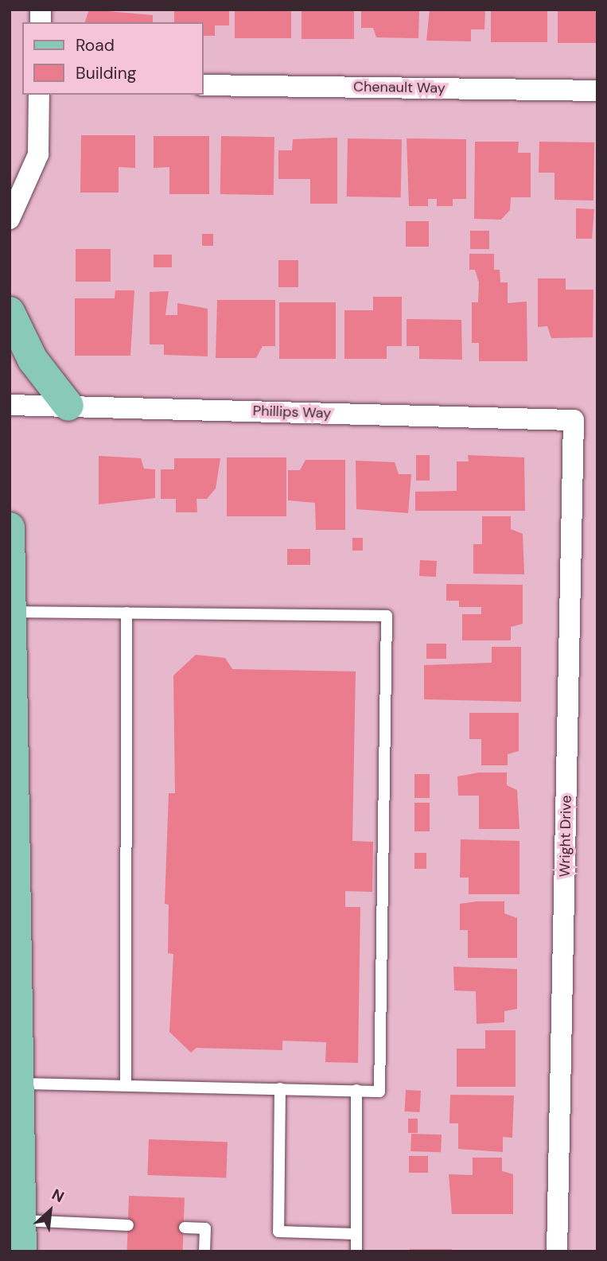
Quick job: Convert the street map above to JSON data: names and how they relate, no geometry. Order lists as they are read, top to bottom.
{
  "streets": {
    "street": ["Chenault Way", "Phillips Way", "Wright Drive"]
  },
  "crossings": [
    ["Phillips Way", "Wright Drive"]
  ],
  "legend": ["Road", "Building"],
  "north": "top right"
}
